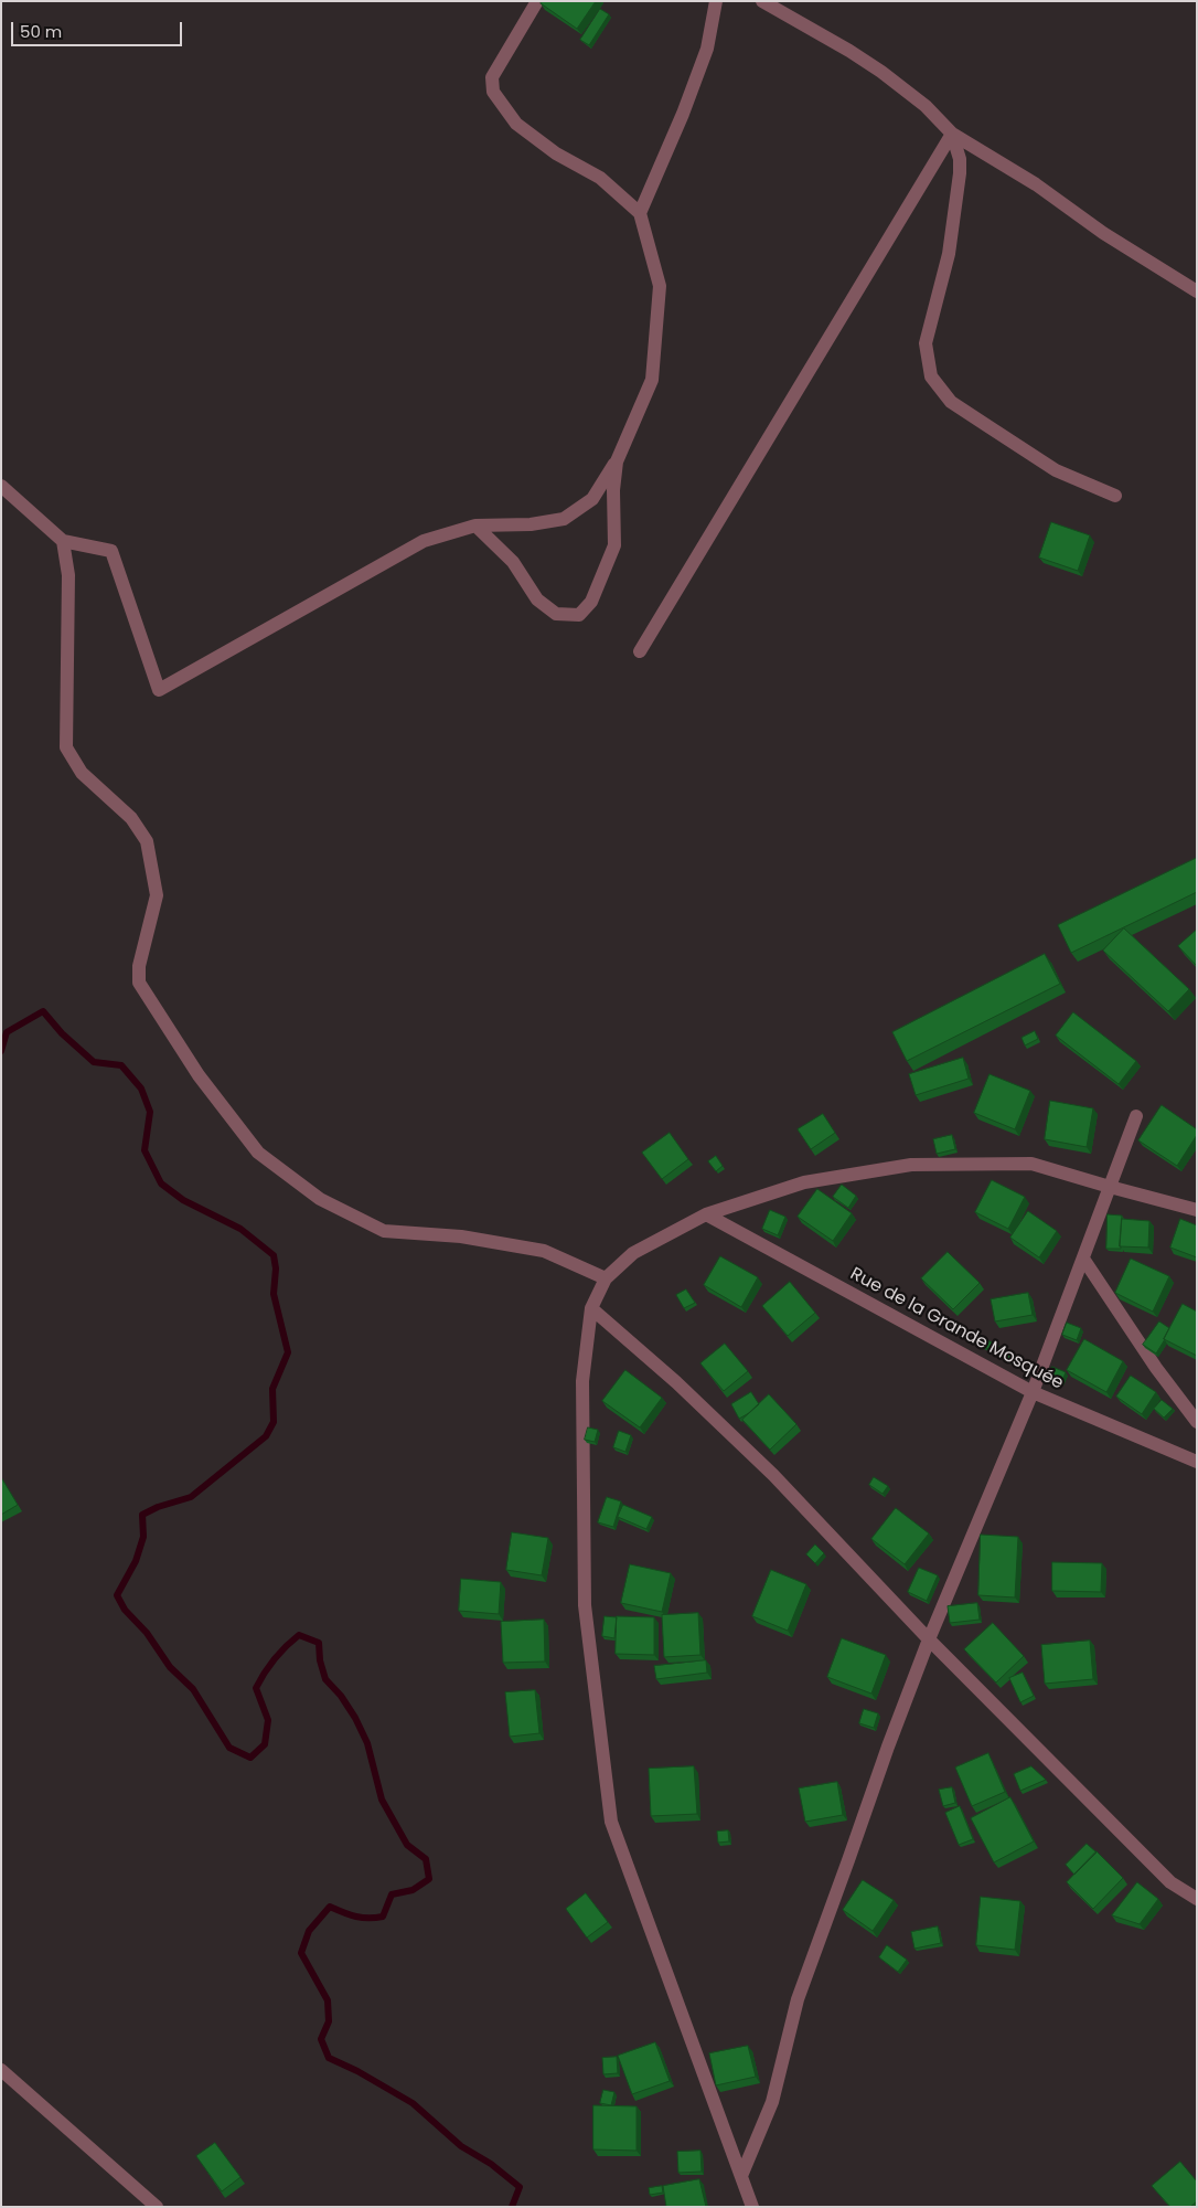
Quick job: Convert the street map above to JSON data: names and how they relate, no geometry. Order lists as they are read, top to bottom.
{
  "streets": {
    "street": ["Rue de la Grande Mosquée"]
  },
  "scale_bar": "50 m"
}
